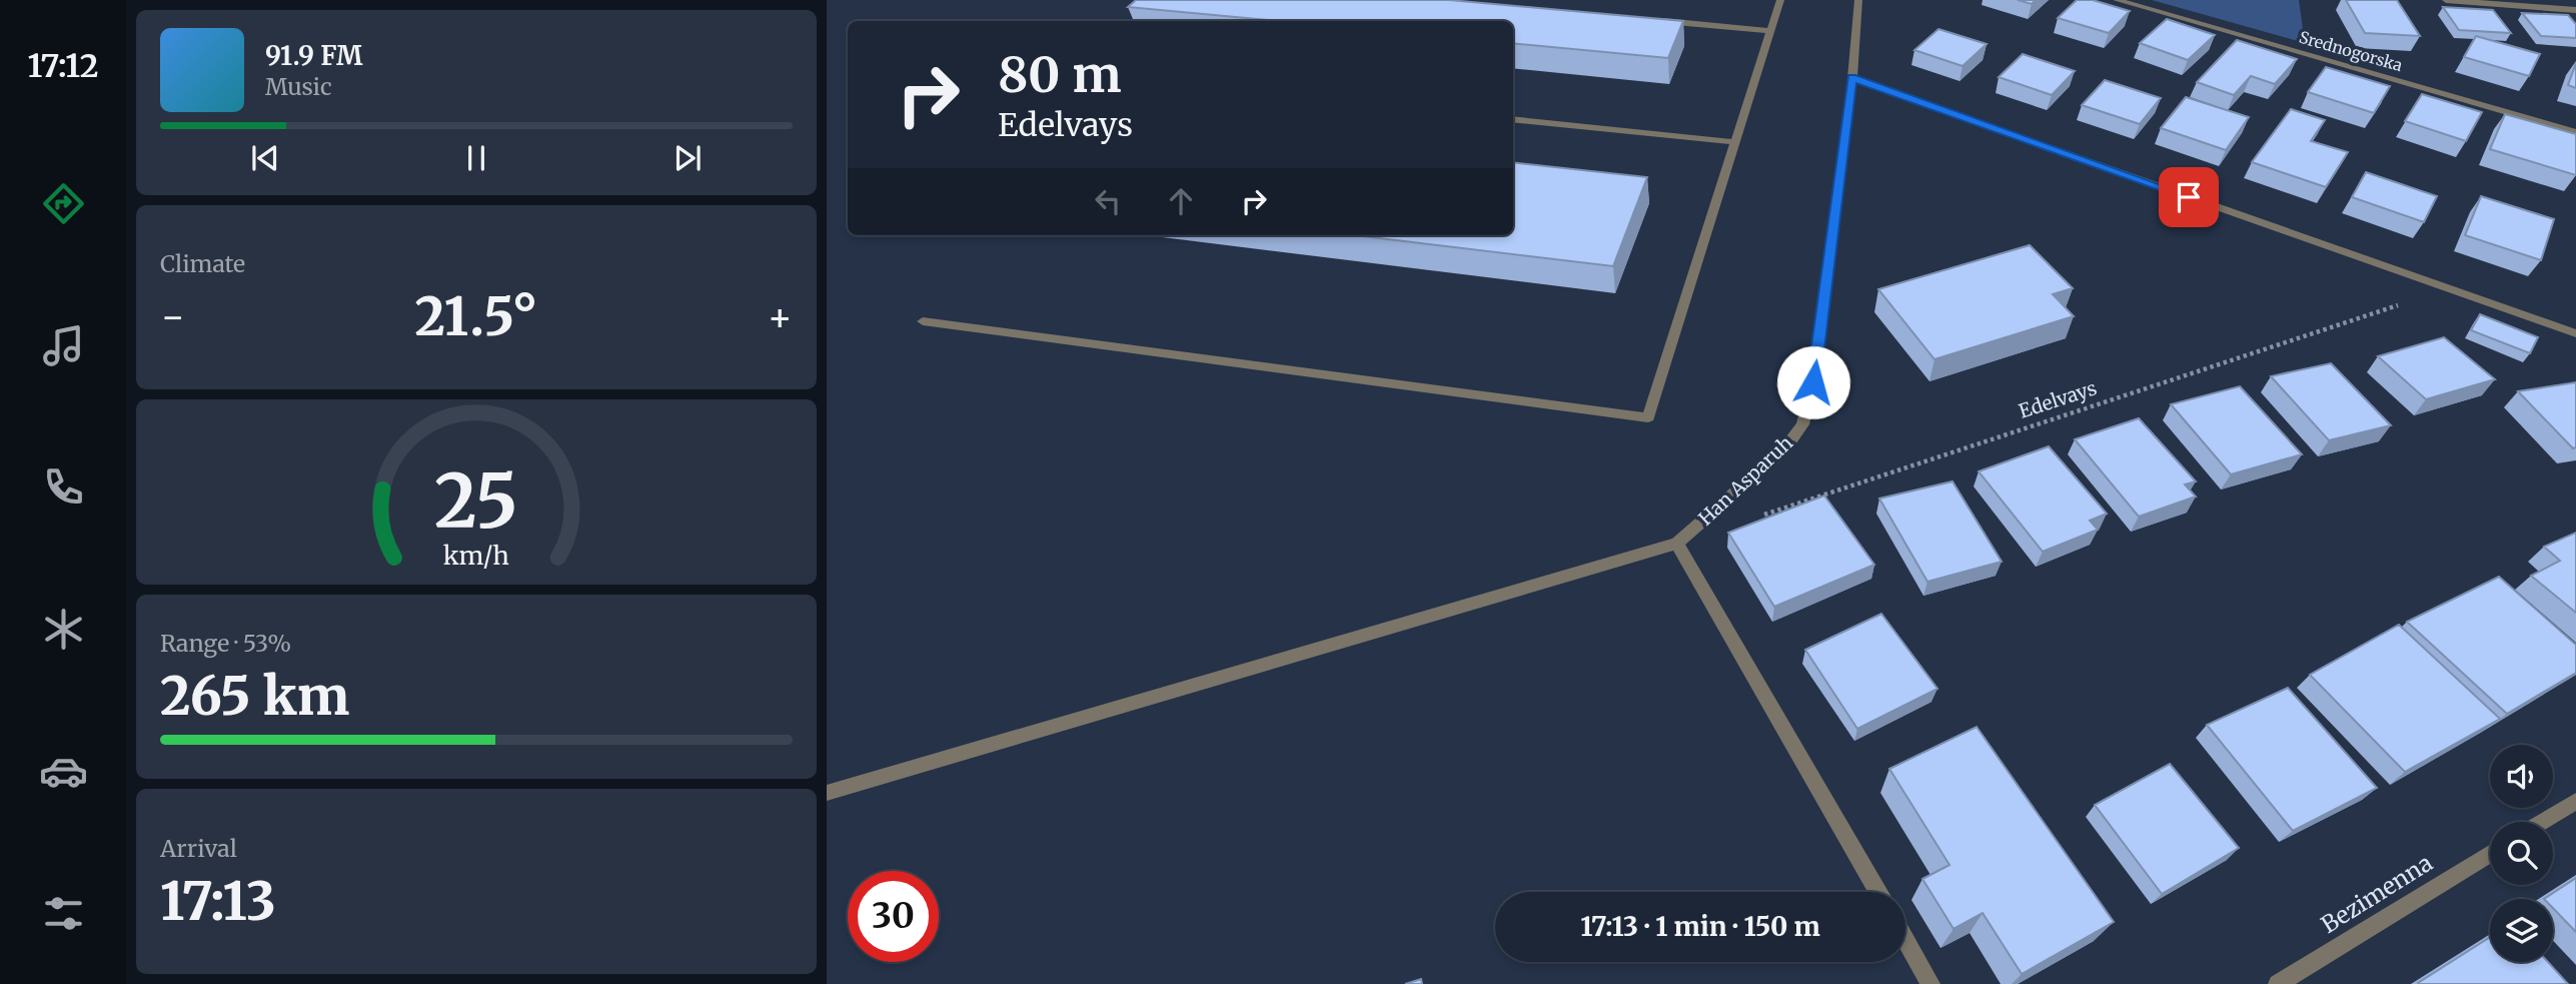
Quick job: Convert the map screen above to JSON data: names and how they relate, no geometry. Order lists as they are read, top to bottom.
{
  "streets": {
    "street": ["Srednogorska", "Han Asparuh", "Bezimenna"],
    "path": ["Edelvays"]
  },
  "page": {
    "tabs": "17:12",
    "turn": ["80 m", "Edelvays"],
    "song": ["91.9 FM", "Music"],
    "tile": [
      "Climate",
      ["Range · 53%", "265 km"],
      ["Arrival", "17:13"]
    ],
    "heat": ["−", "21.5°", "+"],
    "limit": "30",
    "trip": "17:13 · 1 min · 150 m",
    "gauge": ["25", "km/h"]
  }
}
